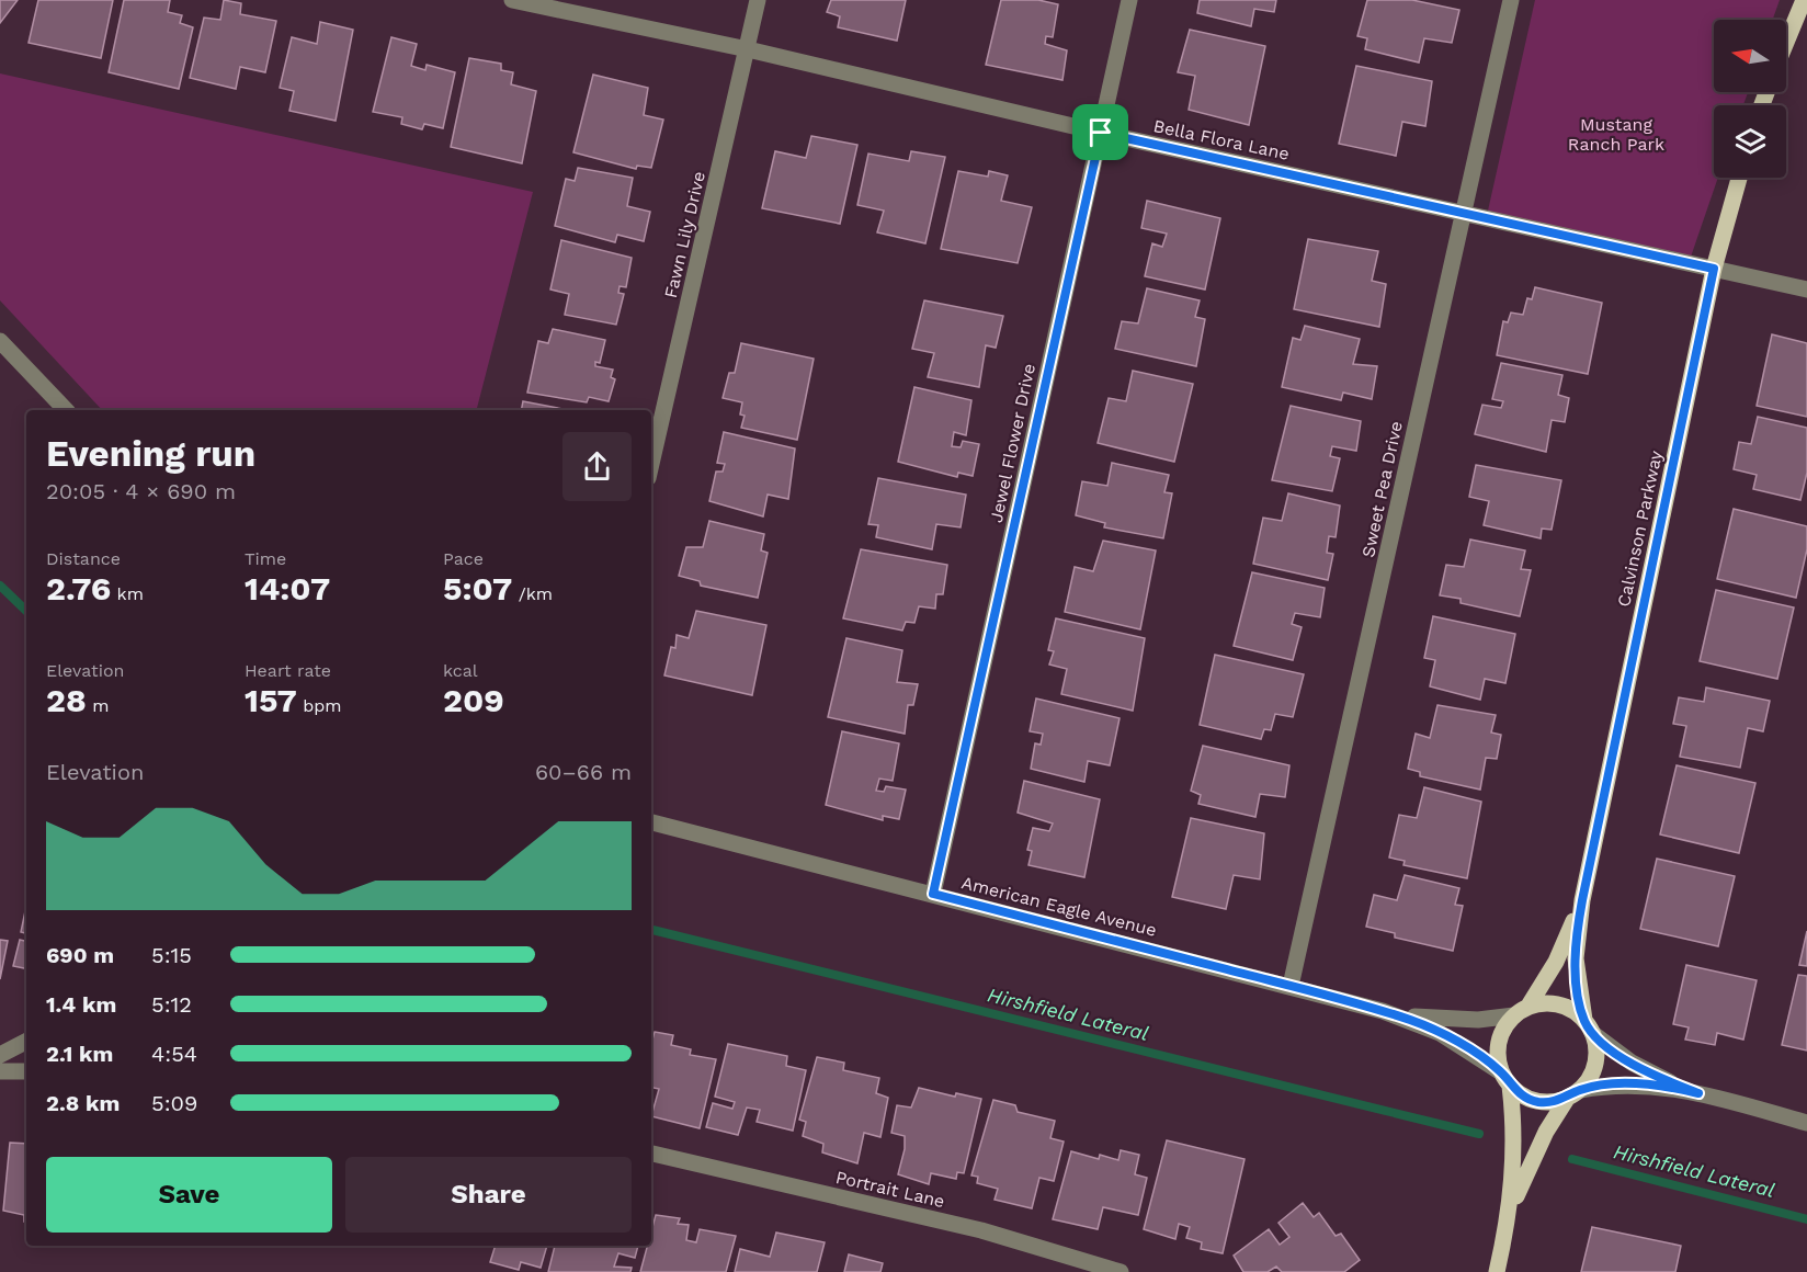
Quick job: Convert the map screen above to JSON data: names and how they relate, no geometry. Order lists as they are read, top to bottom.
{
  "streets": {
    "main road": ["Calvinson Parkway"],
    "street": [
      "Bella Flora Lane",
      "Fawn Lily Drive",
      "Jewel Flower Drive",
      "Sweet Pea Drive",
      "American Eagle Avenue",
      "Portrait Lane"
    ]
  },
  "crossings": [
    ["Bella Flora Lane", "Fawn Lily Drive"],
    ["Bella Flora Lane", "Jewel Flower Drive"],
    ["Bella Flora Lane", "Sweet Pea Drive"],
    ["Bella Flora Lane", "Calvinson Parkway"],
    ["Jewel Flower Drive", "American Eagle Avenue"],
    ["Sweet Pea Drive", "American Eagle Avenue"],
    ["Calvinson Parkway", "American Eagle Avenue"]
  ],
  "water": ["Hirshfield Lateral"],
  "parks": ["Mustang Ranch Park"],
  "north": "left",
  "page": {
    "heading": ["Evening run", "20:05 · 4 × 690 m"],
    "stats": [
      ["Distance", "2.76 km"],
      ["Time", "14:07"],
      ["Pace", "5:07 /km"],
      ["Elevation", "28 m"],
      ["Heart rate", "157 bpm"],
      ["kcal", "209"]
    ],
    "chart": ["Elevation", "60–66 m"],
    "list": [
      {
        "name": "690 m",
        "note": "5:15"
      },
      {
        "name": "1.4 km",
        "note": "5:12"
      },
      {
        "name": "2.1 km",
        "note": "4:54"
      },
      {
        "name": "2.8 km",
        "note": "5:09"
      }
    ],
    "buttons": ["Save", "Share"]
  }
}
